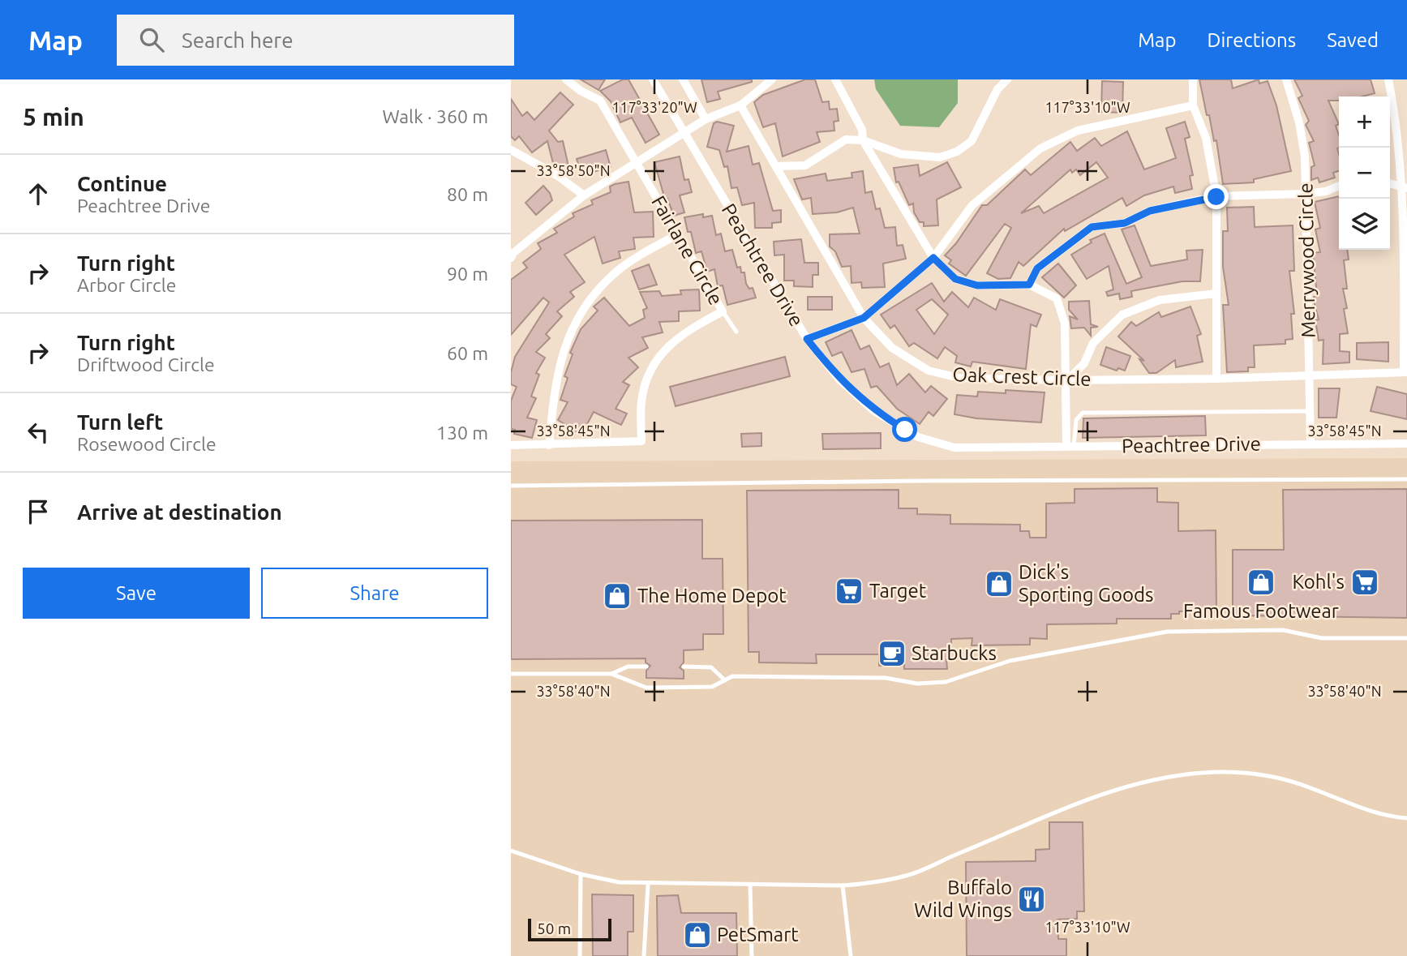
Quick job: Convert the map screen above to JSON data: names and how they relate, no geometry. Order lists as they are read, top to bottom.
{
  "streets": {
    "street": [
      "Fairlane Circle",
      "Merrywood Circle",
      "Peachtree Drive",
      "Oak Crest Circle"
    ]
  },
  "crossings": [
    ["Merrywood Circle", "Peachtree Drive"],
    ["Merrywood Circle", "Oak Crest Circle"]
  ],
  "places": {
    "shop": [
      "Famous Footwear",
      "Dick's Sporting Goods",
      "The Home Depot",
      "PetSmart"
    ],
    "supermarket": ["Kohl's", "Target"],
    "cafe": ["Starbucks"],
    "restaurant": ["Buffalo Wild Wings"]
  },
  "scale_bar": "50 m",
  "page": {
    "header": "Map",
    "search": "Search here",
    "nav": ["Map", "Directions", "Saved"],
    "heading": ["5 min", "Walk · 360 m"],
    "map_buttons": ["+", "−"],
    "list": [
      ["Continue", "Peachtree Drive", "80 m"],
      ["Turn right", "Arbor Circle", "90 m"],
      ["Turn right", "Driftwood Circle", "60 m"],
      ["Turn left", "Rosewood Circle", "130 m"],
      "Arrive at destination"
    ],
    "buttons": ["Save", "Share"],
    "scale": "50 m"
  },
  "coordinates": [
    "117°33'20\"W",
    "117°33'10\"W",
    "33°58'50\"N",
    "33°58'45\"N",
    "33°58'40\"N"
  ]
}
